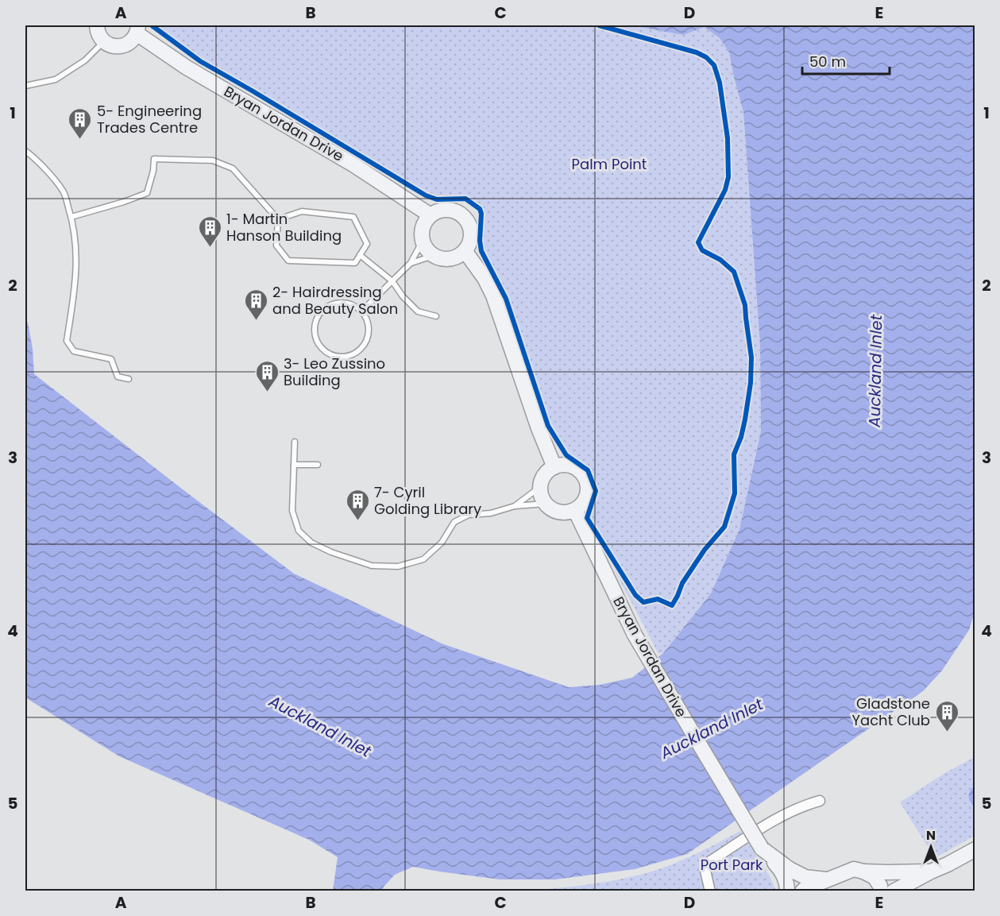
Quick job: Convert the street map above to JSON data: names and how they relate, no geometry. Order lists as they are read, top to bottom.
{
  "streets": {
    "main road": ["Bryan Jordan Drive"]
  },
  "water": ["Auckland Inlet"],
  "parks": ["Palm Point", "Port Park"],
  "places": {
    "building": [
      "5- Engineering Trades Centre",
      "1- Martin Hanson Building",
      "2- Hairdressing and Beauty Salon",
      "3- Leo Zussino Building",
      "7- Cyril Golding Library",
      "Gladstone Yacht Club"
    ]
  },
  "scale_bar": "50 m",
  "north": "top",
  "grid": {
    "columns": [
      "A",
      "B",
      "C",
      "D",
      "E"
    ],
    "rows": [
      "1",
      "2",
      "3",
      "4",
      "5"
    ]
  }
}
